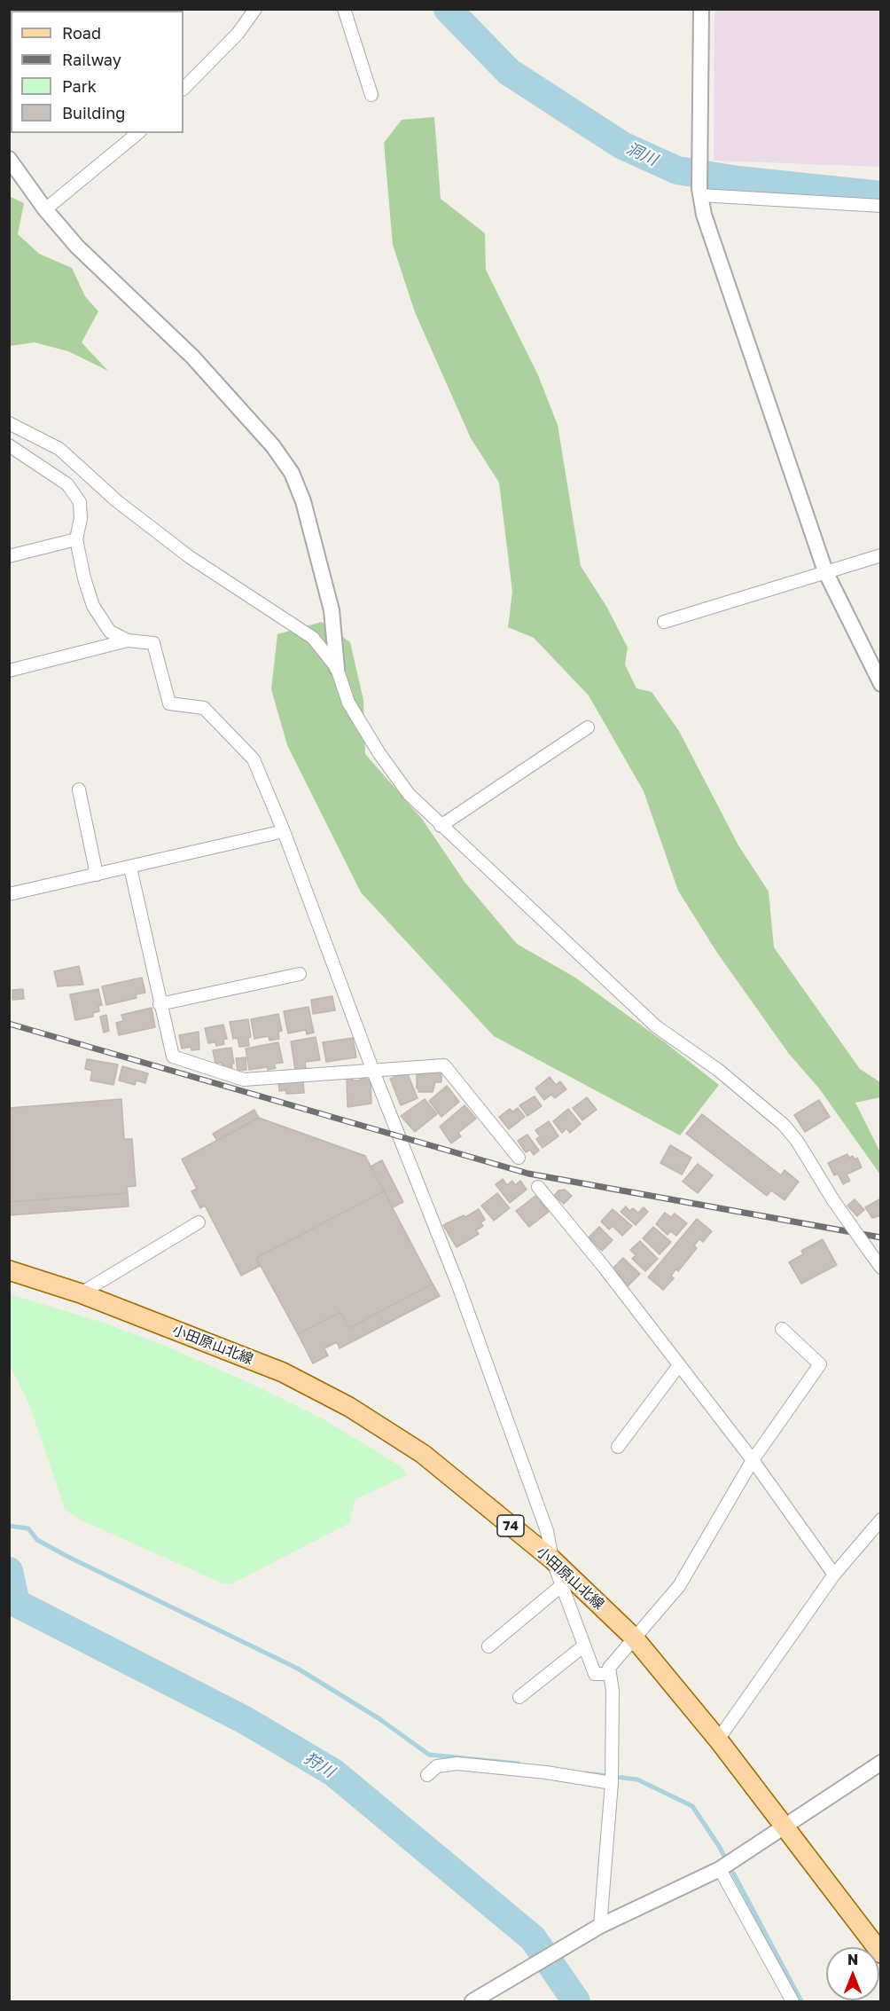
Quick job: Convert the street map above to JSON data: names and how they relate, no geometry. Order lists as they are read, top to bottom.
{
  "streets": {
    "main road": ["小田原山北線", "74"]
  },
  "water": ["洞川", "狩川"],
  "legend": [
    "Road",
    "Railway",
    "Park",
    "Building"
  ],
  "north": "top"
}
